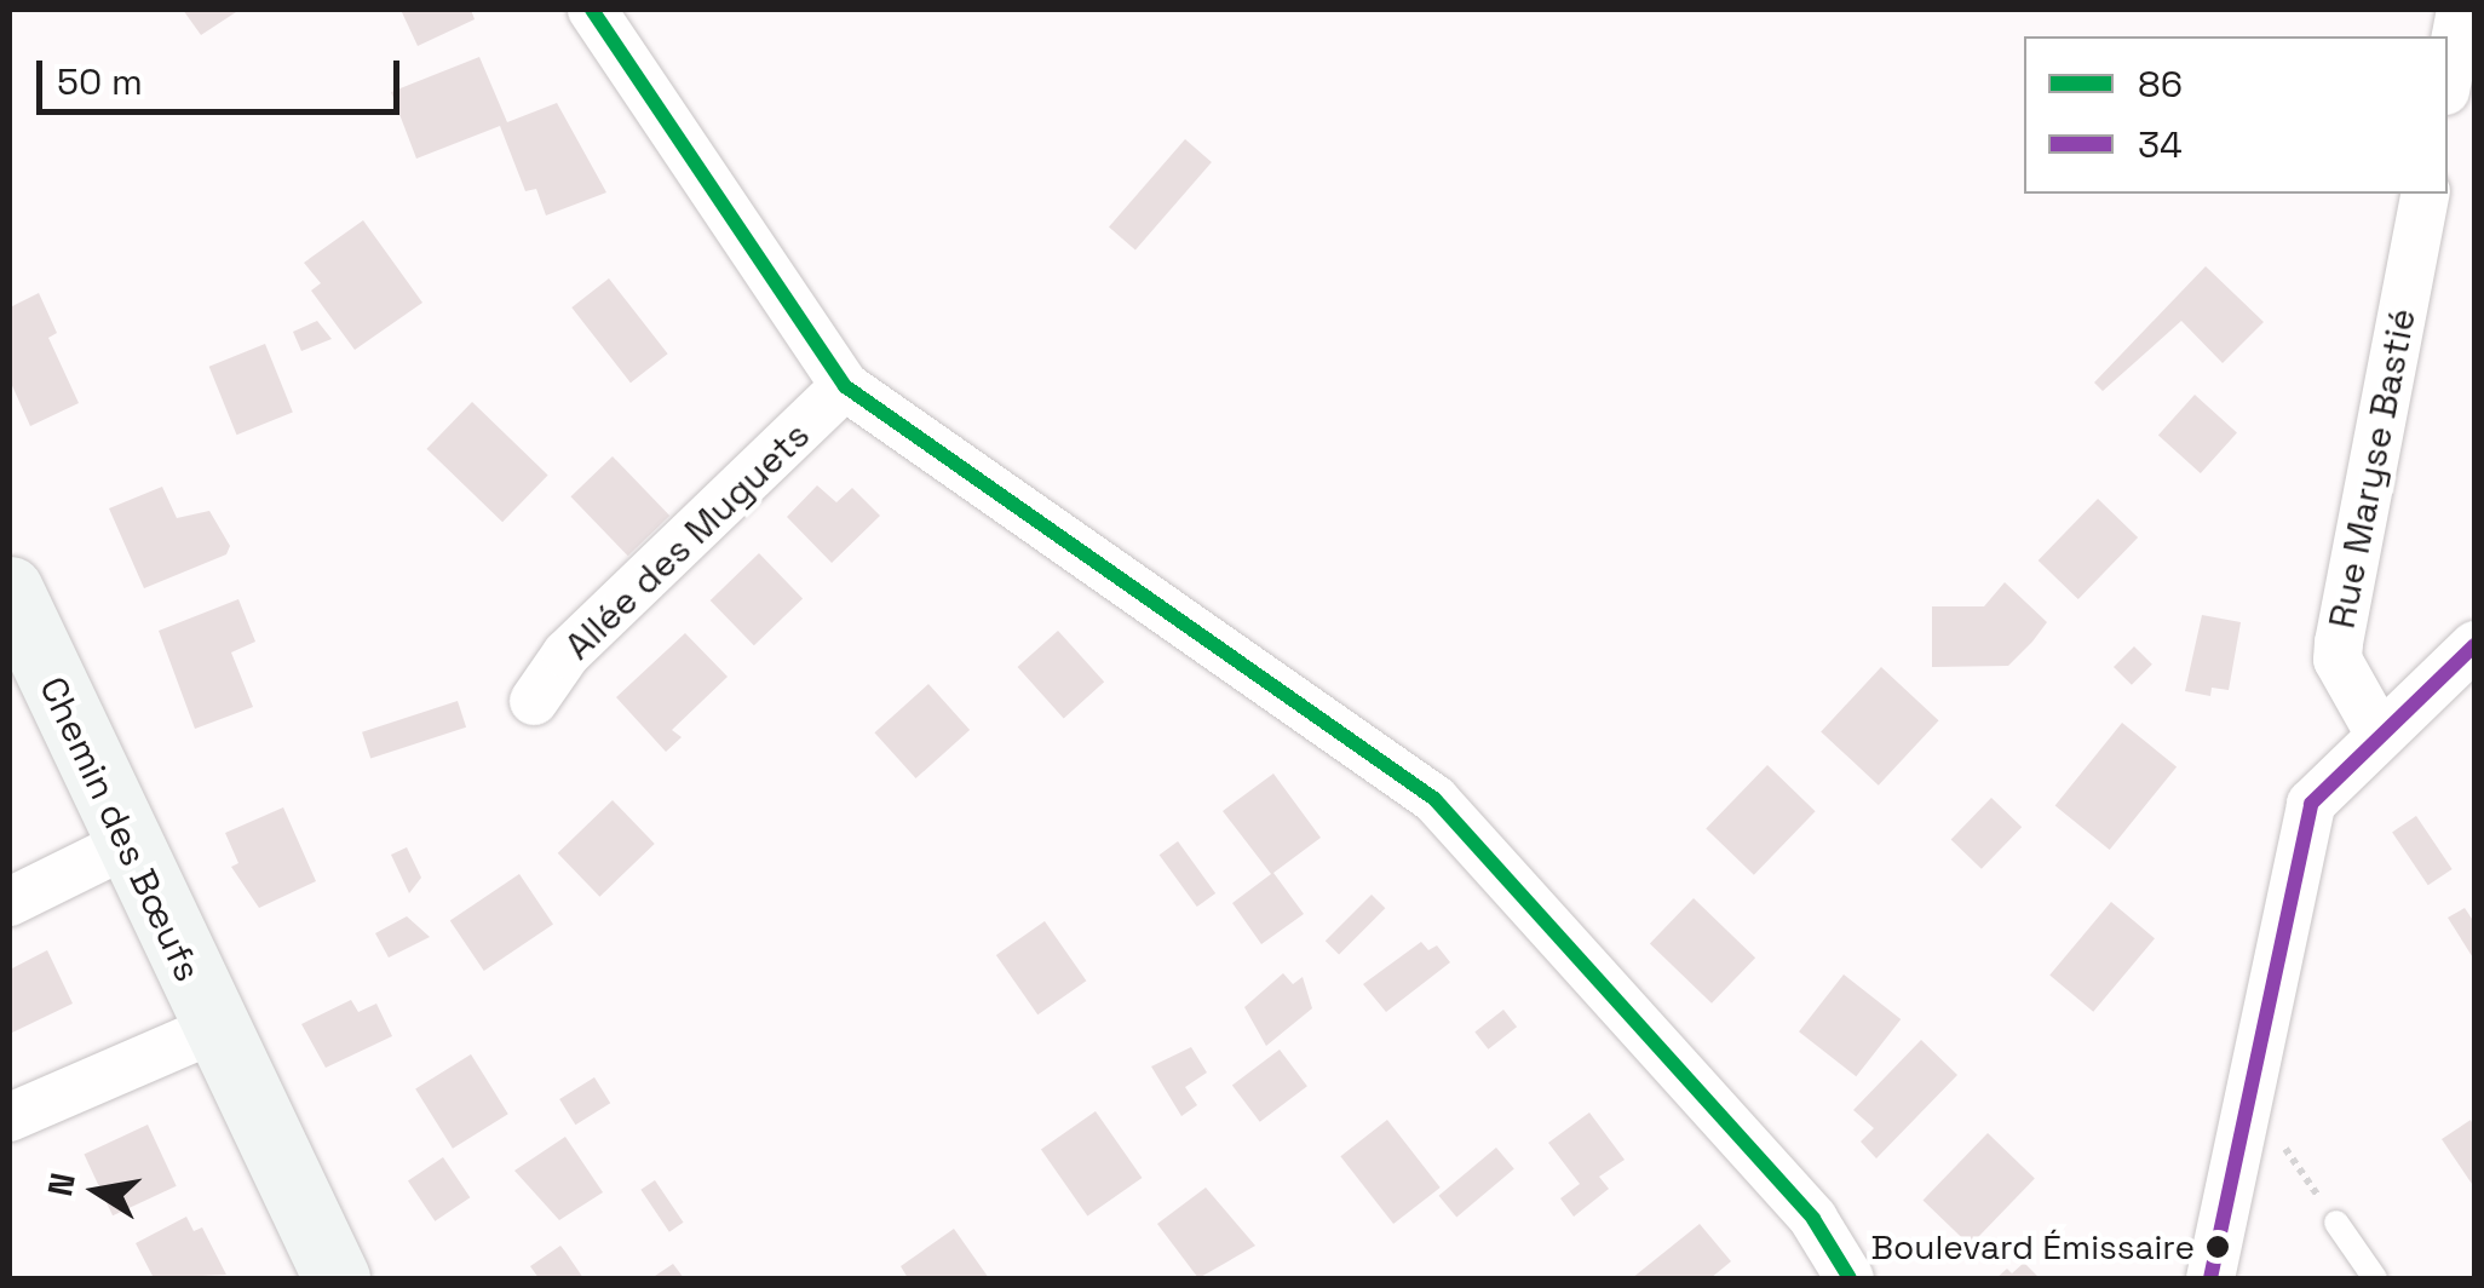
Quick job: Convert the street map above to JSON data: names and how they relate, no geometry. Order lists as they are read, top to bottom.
{
  "streets": {
    "street": ["Rue Maryse Bastié", "Allée des Muguets", "Chemin des Bœufs"]
  },
  "places": ["Boulevard Émissaire"],
  "lines": ["transit line 86", "transit line 34"],
  "legend": ["86", "34"],
  "scale_bar": "50 m",
  "north": "left"
}
